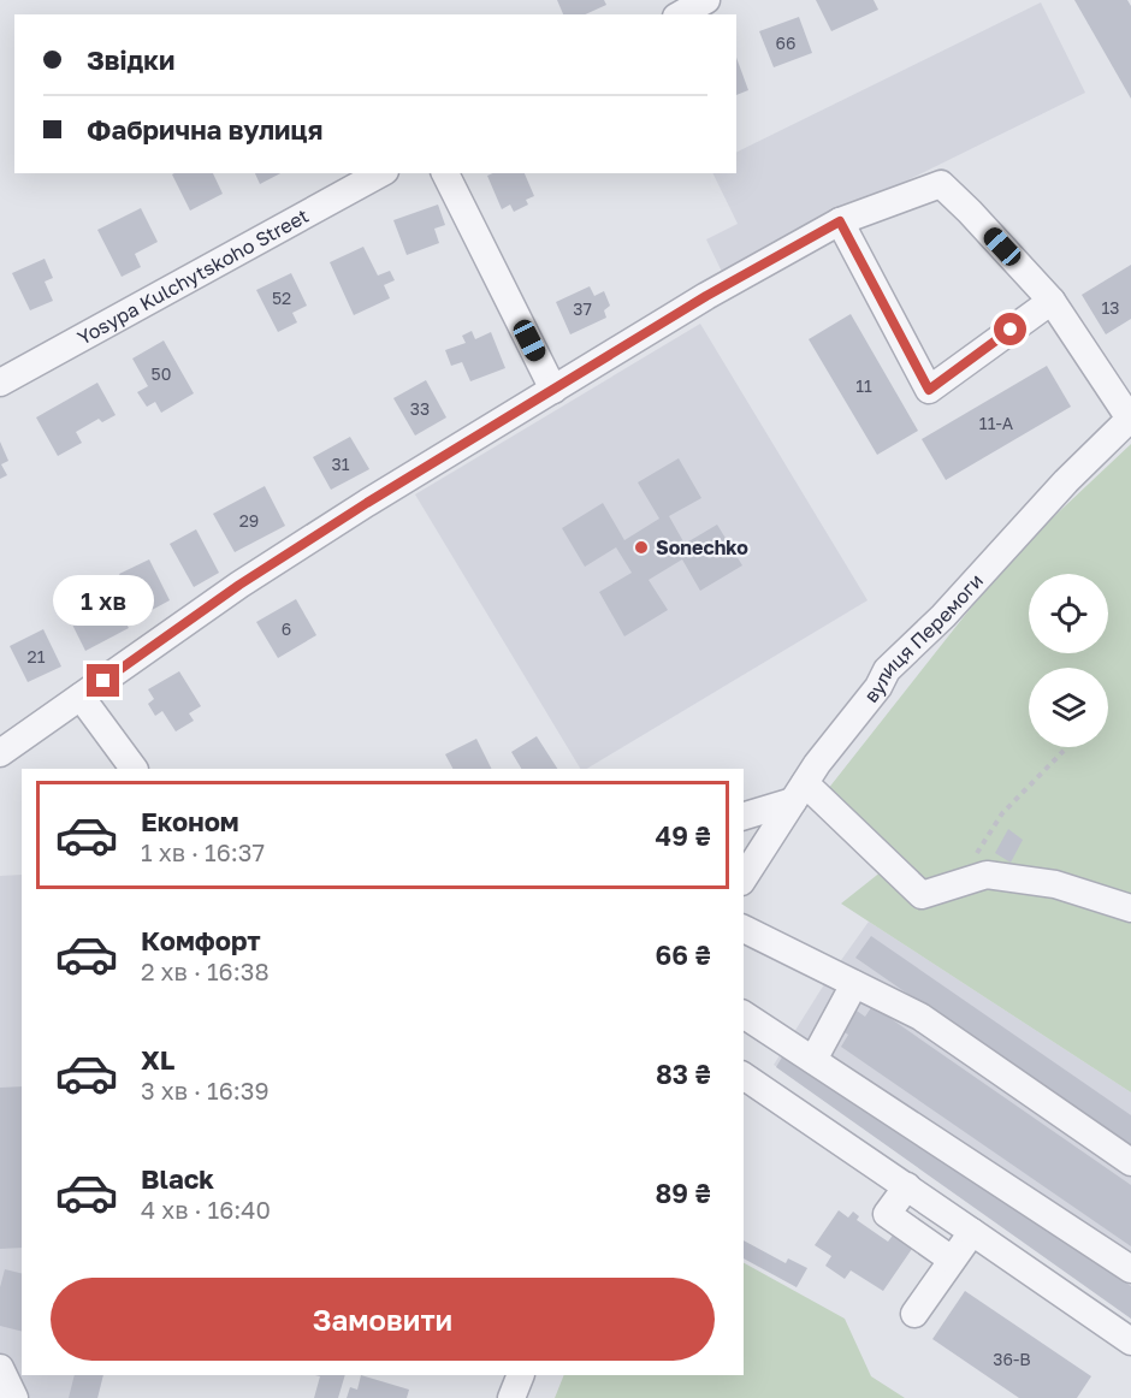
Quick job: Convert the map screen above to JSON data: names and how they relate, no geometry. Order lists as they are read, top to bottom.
{
  "streets": {
    "street": ["Yosypa Kulchytskoho Street", "вулиця Перемоги"]
  },
  "places": ["Sonechko"],
  "house_numbers": [
    "66",
    "52",
    "13",
    "37",
    "50",
    "11",
    "33",
    "11-А",
    "31",
    "29",
    "6",
    "21",
    "36-В"
  ],
  "page": {
    "banner": ["Звідки", "Фабрична вулиця"],
    "bubble": "1 хв",
    "list": [
      {
        "name": "Економ",
        "note": "1 хв · 16:37",
        "value": "49 ₴"
      },
      {
        "name": "Комфорт",
        "note": "2 хв · 16:38",
        "value": "66 ₴"
      },
      {
        "name": "XL",
        "note": "3 хв · 16:39",
        "value": "83 ₴"
      },
      {
        "name": "Black",
        "note": "4 хв · 16:40",
        "value": "89 ₴"
      }
    ],
    "buttons": "Замовити"
  }
}
